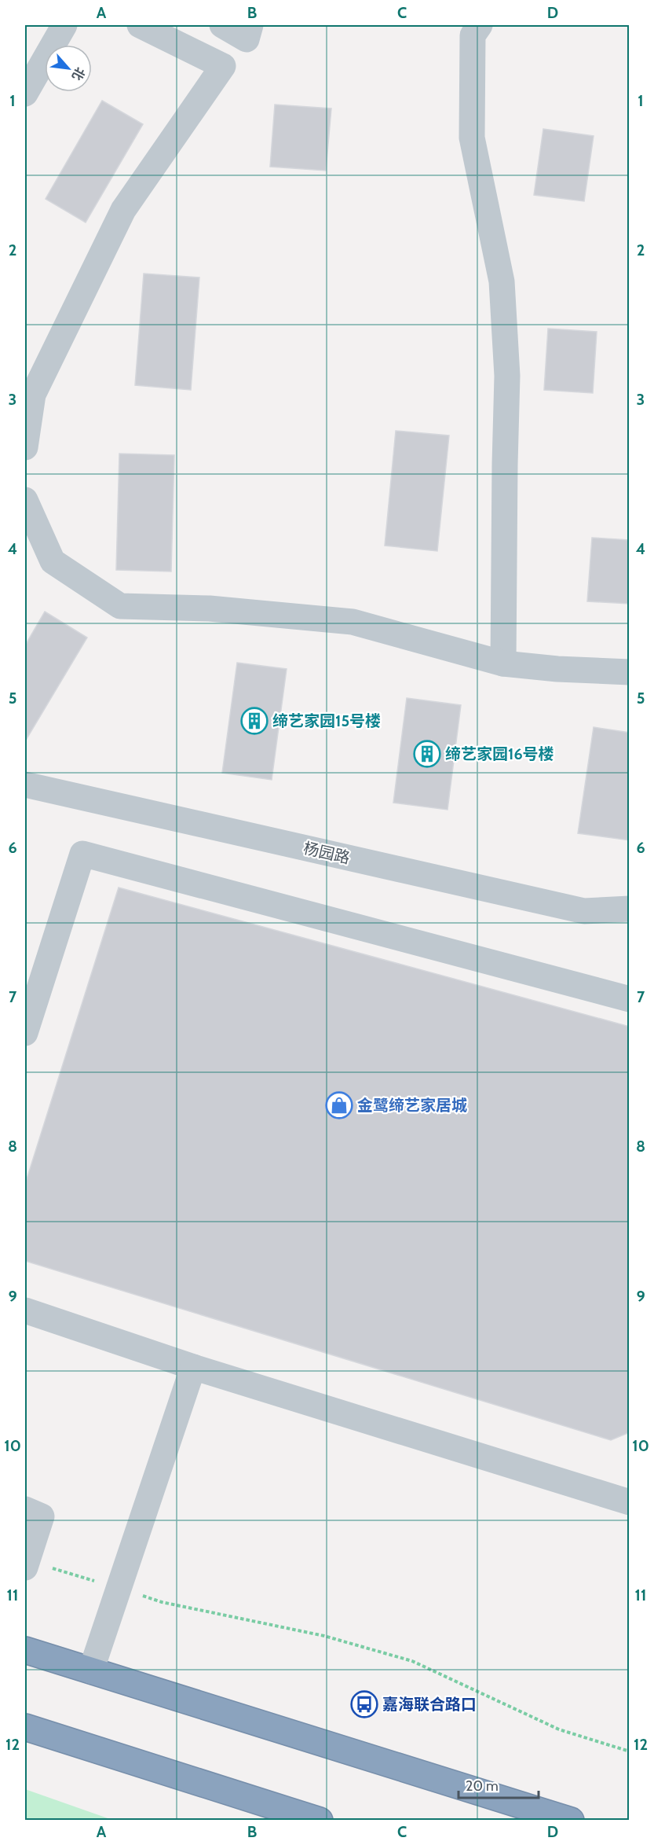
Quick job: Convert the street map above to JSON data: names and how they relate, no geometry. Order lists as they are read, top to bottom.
{
  "streets": {
    "street": ["杨园路"]
  },
  "places": {
    "building": ["缔艺家园15号楼", "缔艺家园16号楼"],
    "shop": ["金鹭缔艺家居城"],
    "bus stop": ["嘉海联合路口"]
  },
  "scale_bar": "20 m",
  "north": "bottom right",
  "grid": {
    "columns": [
      "A",
      "B",
      "C",
      "D"
    ],
    "rows": [
      "1",
      "2",
      "3",
      "4",
      "5",
      "6",
      "7",
      "8",
      "9",
      "10",
      "11",
      "12"
    ]
  }
}
